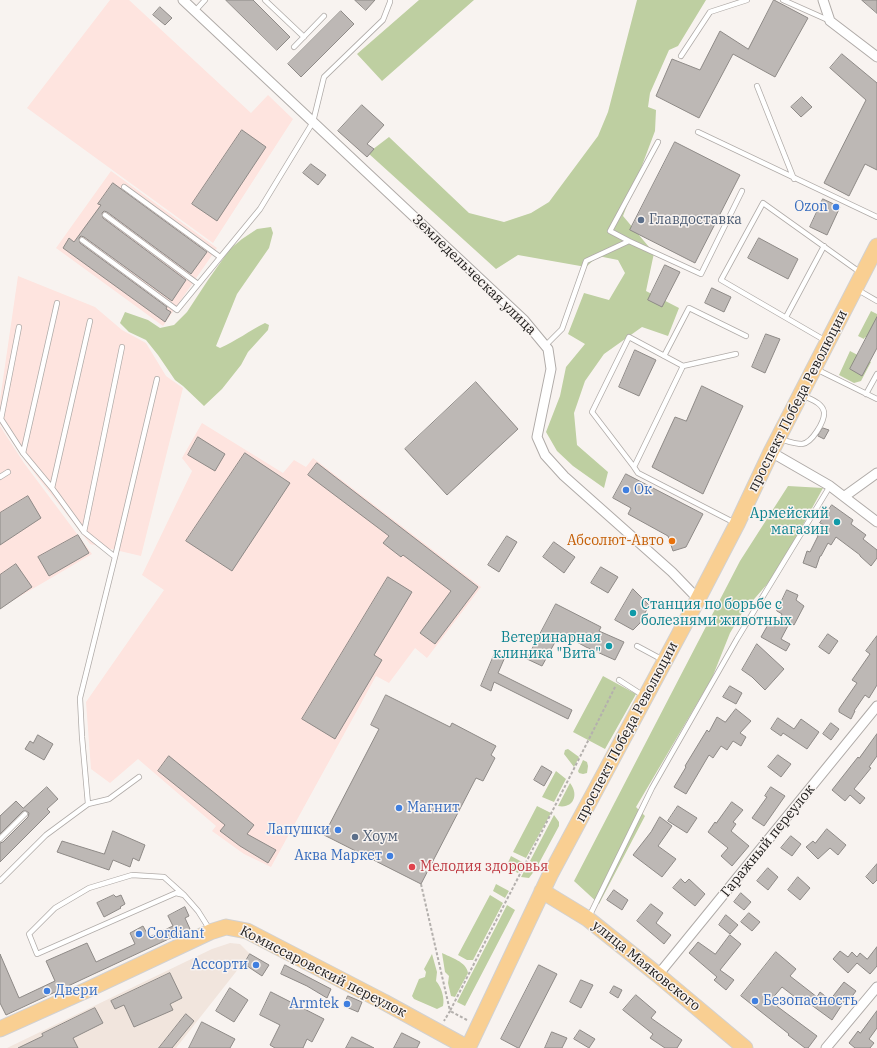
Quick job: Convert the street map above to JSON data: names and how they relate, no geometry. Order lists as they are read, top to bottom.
{
  "streets": {
    "main road": ["проспект Победа Революции", "улица Маяковского", "Комиссаровский переулок"],
    "street": ["Земледельческая улица", "Гаражный переулок"]
  },
  "crossings": [
    ["Земледельческая улица", "проспект Победа Революции"],
    ["проспект Победа Революции", "улица Маяковского"],
    ["проспект Победа Революции", "Комиссаровский переулок"],
    ["Гаражный переулок", "улица Маяковского"]
  ],
  "places": [
    "Ozon",
    "Главдоставка",
    "Ок",
    "Армейский магазин",
    "Абсолют-Авто",
    "Станция по борьбе с болезнями животных",
    "Ветеринарная клиника \"Вита\"",
    "Магнит",
    "Лапушки",
    "Хоум",
    "Аква Маркет",
    "Мелодия здоровья",
    "Cordiant",
    "Ассорти",
    "Двери",
    "Безопасность",
    "Armtek"
  ]
}
